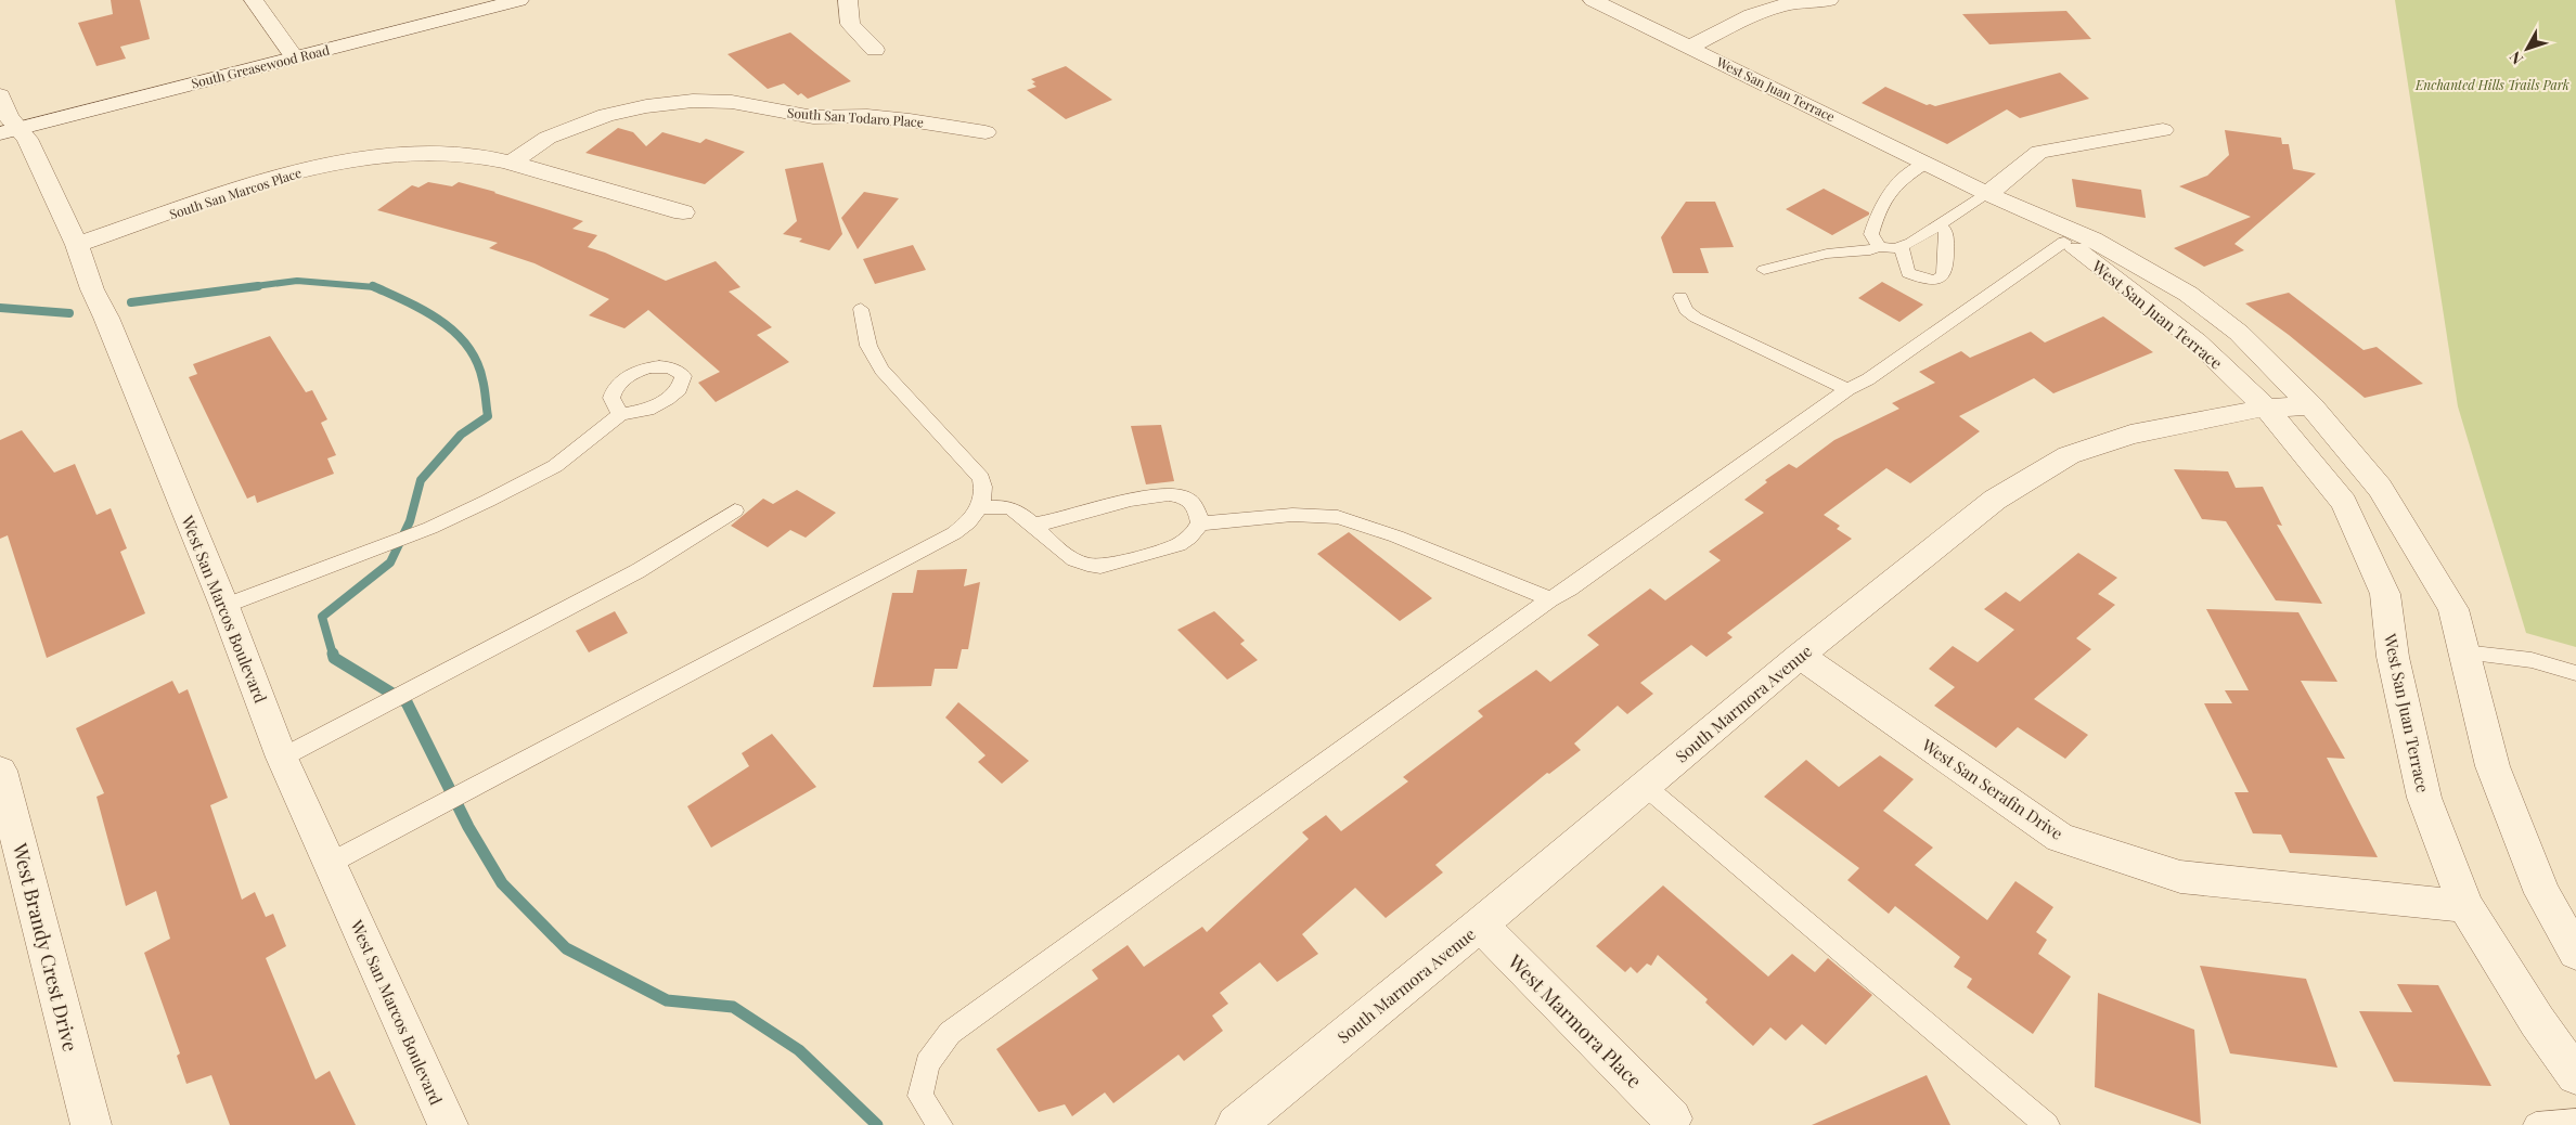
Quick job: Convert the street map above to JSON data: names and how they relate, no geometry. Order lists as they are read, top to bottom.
{
  "streets": {
    "street": [
      "South Greasewood Road",
      "West San Juan Terrace",
      "South San Todaro Place",
      "South San Marcos Place",
      "West San Marcos Boulevard",
      "South Marmora Avenue",
      "West San Serafin Drive",
      "West Brandy Crest Drive",
      "West Marmora Place"
    ]
  },
  "crossings": [
    ["South Greasewood Road", "West San Marcos Boulevard"],
    ["West San Juan Terrace", "South Marmora Avenue"],
    ["West San Juan Terrace", "West San Serafin Drive"],
    ["South San Todaro Place", "South San Marcos Place"],
    ["South San Marcos Place", "West San Marcos Boulevard"],
    ["South Marmora Avenue", "West San Serafin Drive"],
    ["South Marmora Avenue", "West Marmora Place"]
  ],
  "parks": ["Enchanted Hills Trails Park"],
  "north": "bottom left"
}
